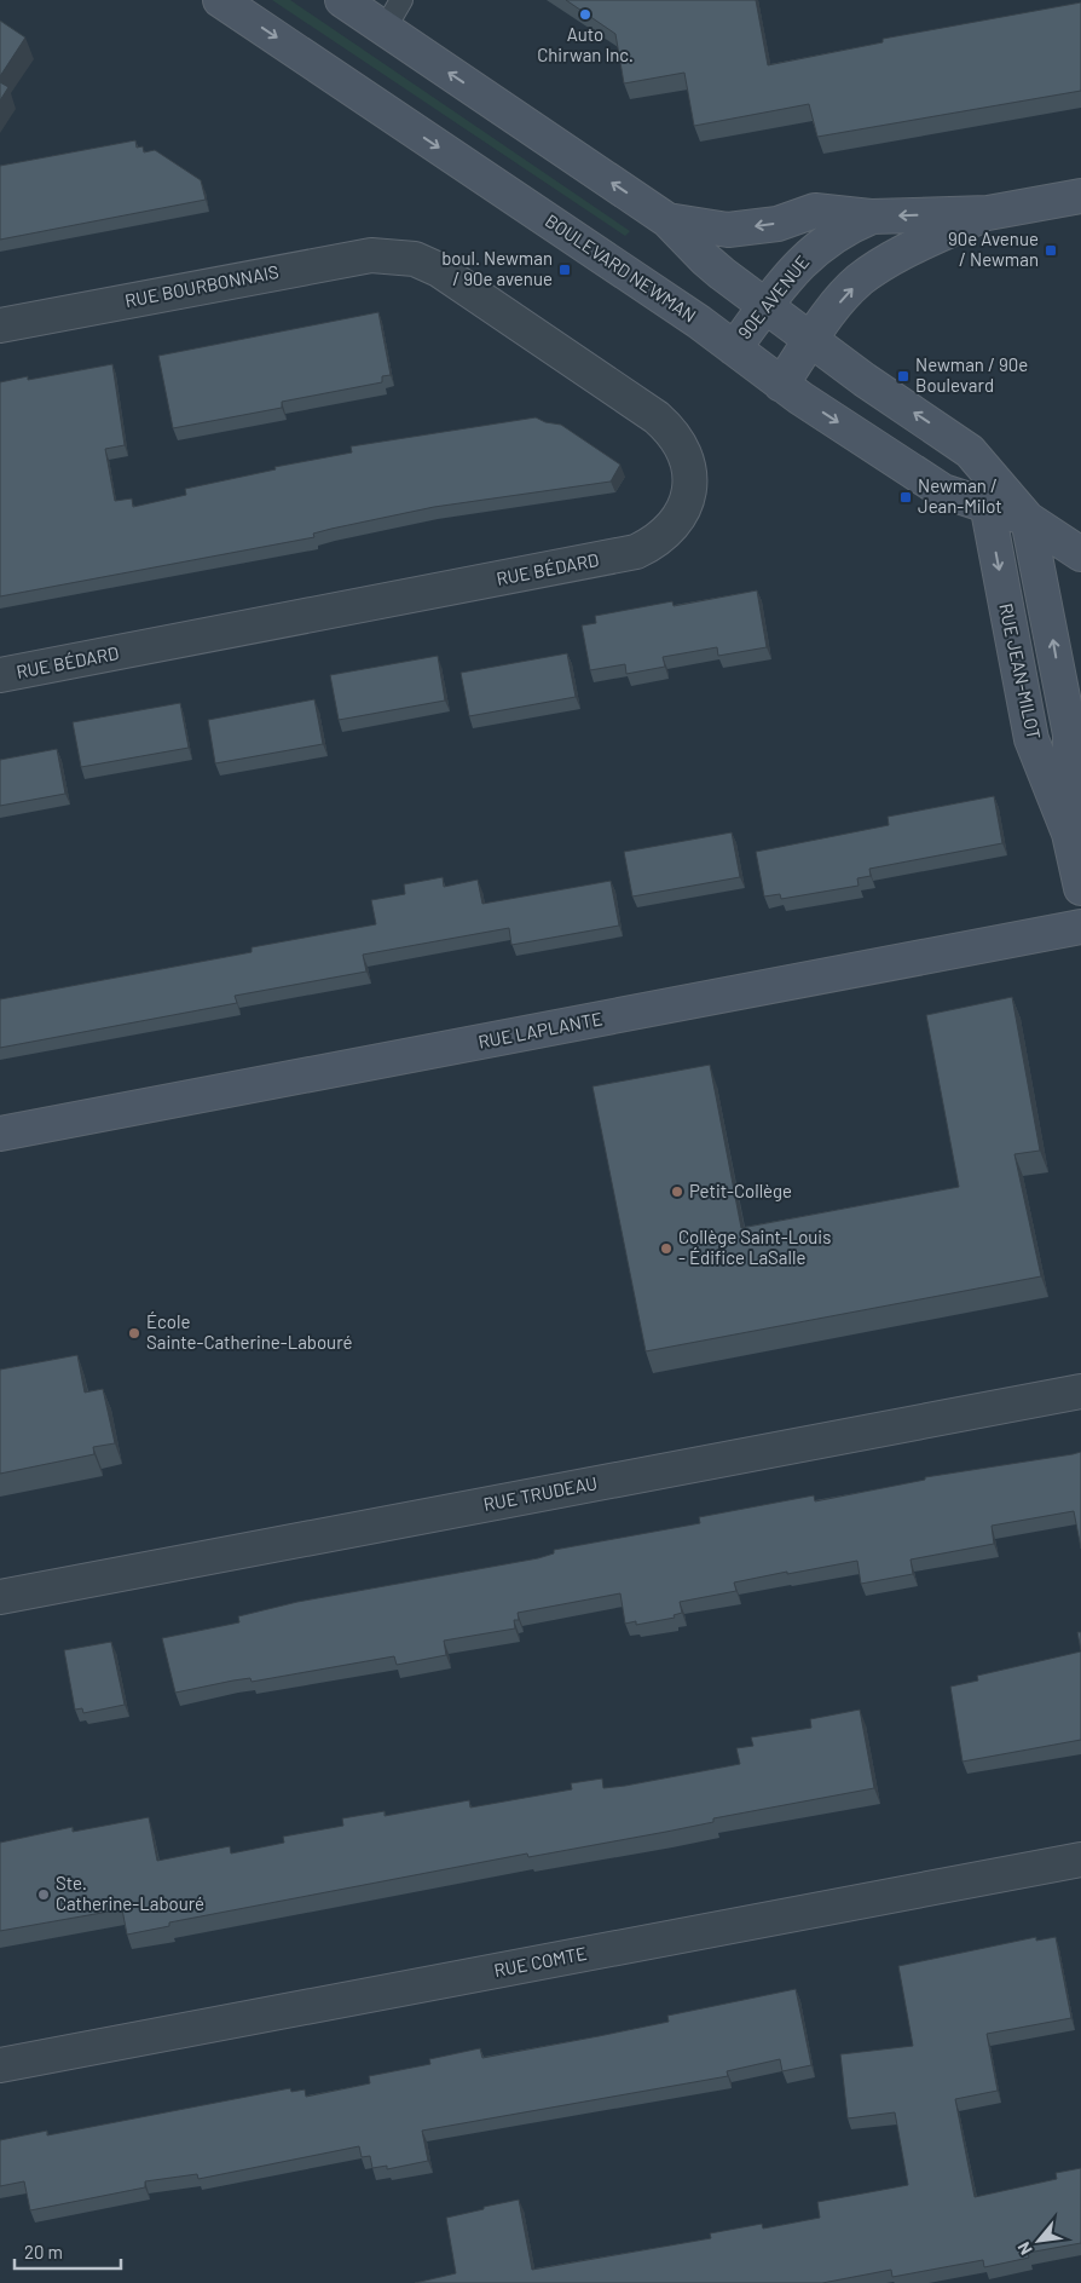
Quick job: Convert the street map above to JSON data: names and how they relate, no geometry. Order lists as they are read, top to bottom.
{
  "streets": {
    "street": [
      "BOULEVARD NEWMAN",
      "RUE BOURBONNAIS",
      "90E AVENUE",
      "RUE BÉDARD",
      "RUE JEAN-MILOT",
      "RUE LAPLANTE",
      "RUE TRUDEAU",
      "RUE COMTE"
    ]
  },
  "crossings": [
    ["BOULEVARD NEWMAN", "90E AVENUE"],
    ["BOULEVARD NEWMAN", "RUE JEAN-MILOT"],
    ["RUE BOURBONNAIS", "RUE BÉDARD"]
  ],
  "places": {
    "other": [
      "Auto Chirwan Inc.",
      "Petit-Collège",
      "Collège Saint-Louis - Édifice LaSalle",
      "École Sainte-Catherine-Labouré",
      "Ste. Catherine-Labouré"
    ],
    "transit": [
      "90e Avenue / Newman",
      "boul. Newman / 90e avenue",
      "Newman / 90e Boulevard",
      "Newman / Jean-Milot"
    ]
  },
  "scale_bar": "20 m",
  "north": "bottom left"
}
